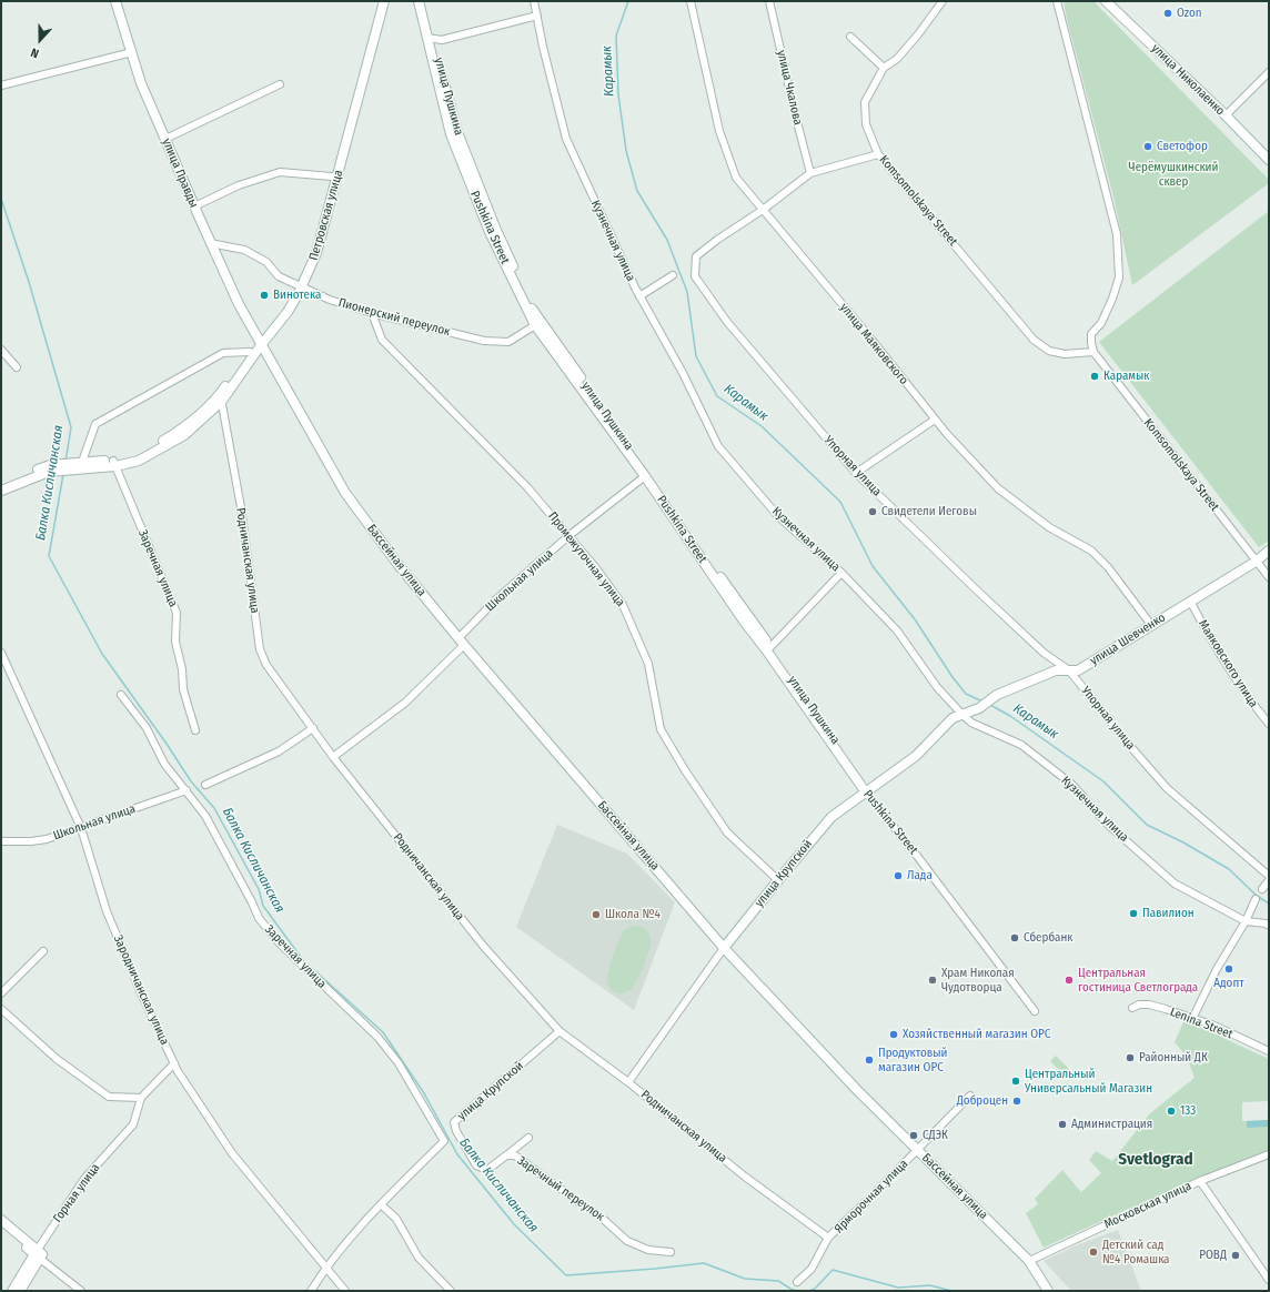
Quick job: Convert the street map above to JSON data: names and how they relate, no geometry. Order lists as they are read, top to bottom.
{
  "streets": {
    "street": [
      "улица Николаенко",
      "улица Чкалова",
      "улица Пушкина",
      "улица Правды",
      "Komsomolskaya Street",
      "Петровская улица",
      "Pushkina Street",
      "Кузнечная улица",
      "Пионерский переулок",
      "улица Маяковского",
      "Упорная улица",
      "Промежуточная улица",
      "Родничанская улица",
      "Бассейная улица",
      "Заречная улица",
      "Школьная улица",
      "улица Шевченко",
      "Маяковского улица",
      "улица Крупской",
      "Зародничанская улица",
      "Lenina Street",
      "Заречный переулок",
      "Горная улица",
      "Ярморочная улица",
      "Московская улица"
    ]
  },
  "crossings": [
    ["улица Чкалова", "Упорная улица"],
    ["улица Пушкина", "Pushkina Street"],
    ["улица Правды", "Пионерский переулок"],
    ["улица Правды", "Бассейная улица"],
    ["Komsomolskaya Street", "Упорная улица"],
    ["Komsomolskaya Street", "улица Шевченко"],
    ["Петровская улица", "Пионерский переулок"],
    ["Pushkina Street", "Пионерский переулок"],
    ["Pushkina Street", "Школьная улица"],
    ["Pushkina Street", "улица Крупской"],
    ["Кузнечная улица", "улица Крупской"],
    ["Пионерский переулок", "Промежуточная улица"],
    ["улица Маяковского", "Упорная улица"],
    ["улица Маяковского", "улица Шевченко"],
    ["Упорная улица", "улица Шевченко"],
    ["Промежуточная улица", "Школьная улица"],
    ["Промежуточная улица", "улица Крупской"],
    ["Родничанская улица", "Школьная улица"],
    ["Родничанская улица", "улица Крупской"],
    ["Родничанская улица", "Ярморочная улица"],
    ["Бассейная улица", "Школьная улица"],
    ["Бассейная улица", "улица Крупской"],
    ["Бассейная улица", "Ярморочная улица"],
    ["Бассейная улица", "Московская улица"],
    ["Заречная улица", "Школьная улица"],
    ["Школьная улица", "Зародничанская улица"],
    ["улица Шевченко", "Маяковского улица"],
    ["улица Шевченко", "улица Крупской"],
    ["улица Крупской", "Заречный переулок"],
    ["Зародничанская улица", "Горная улица"]
  ],
  "districts": ["Svetlograd"],
  "water": ["Карамык", "Балка Кисличанская"],
  "parks": ["Черёмушкинский сквер"],
  "places": [
    "Ozon",
    "Светофор",
    "Винотека",
    "Карамык",
    "Свидетели Иеговы",
    "Лада",
    "Павилион",
    "Школа №4",
    "Сбербанк",
    "Адопт",
    "Храм Николая Чудотворца",
    "Центральная гостиница Светлограда",
    "Хозяйственный магазин ОРС",
    "Районный ДК",
    "Продуктовый магазин ОРС",
    "Центральный Универсальный Магазин",
    "Доброцен",
    "133",
    "Администрация",
    "СДЭК",
    "Детский сад №4 Ромашка",
    "РОВД"
  ],
  "north": "bottom"
}
